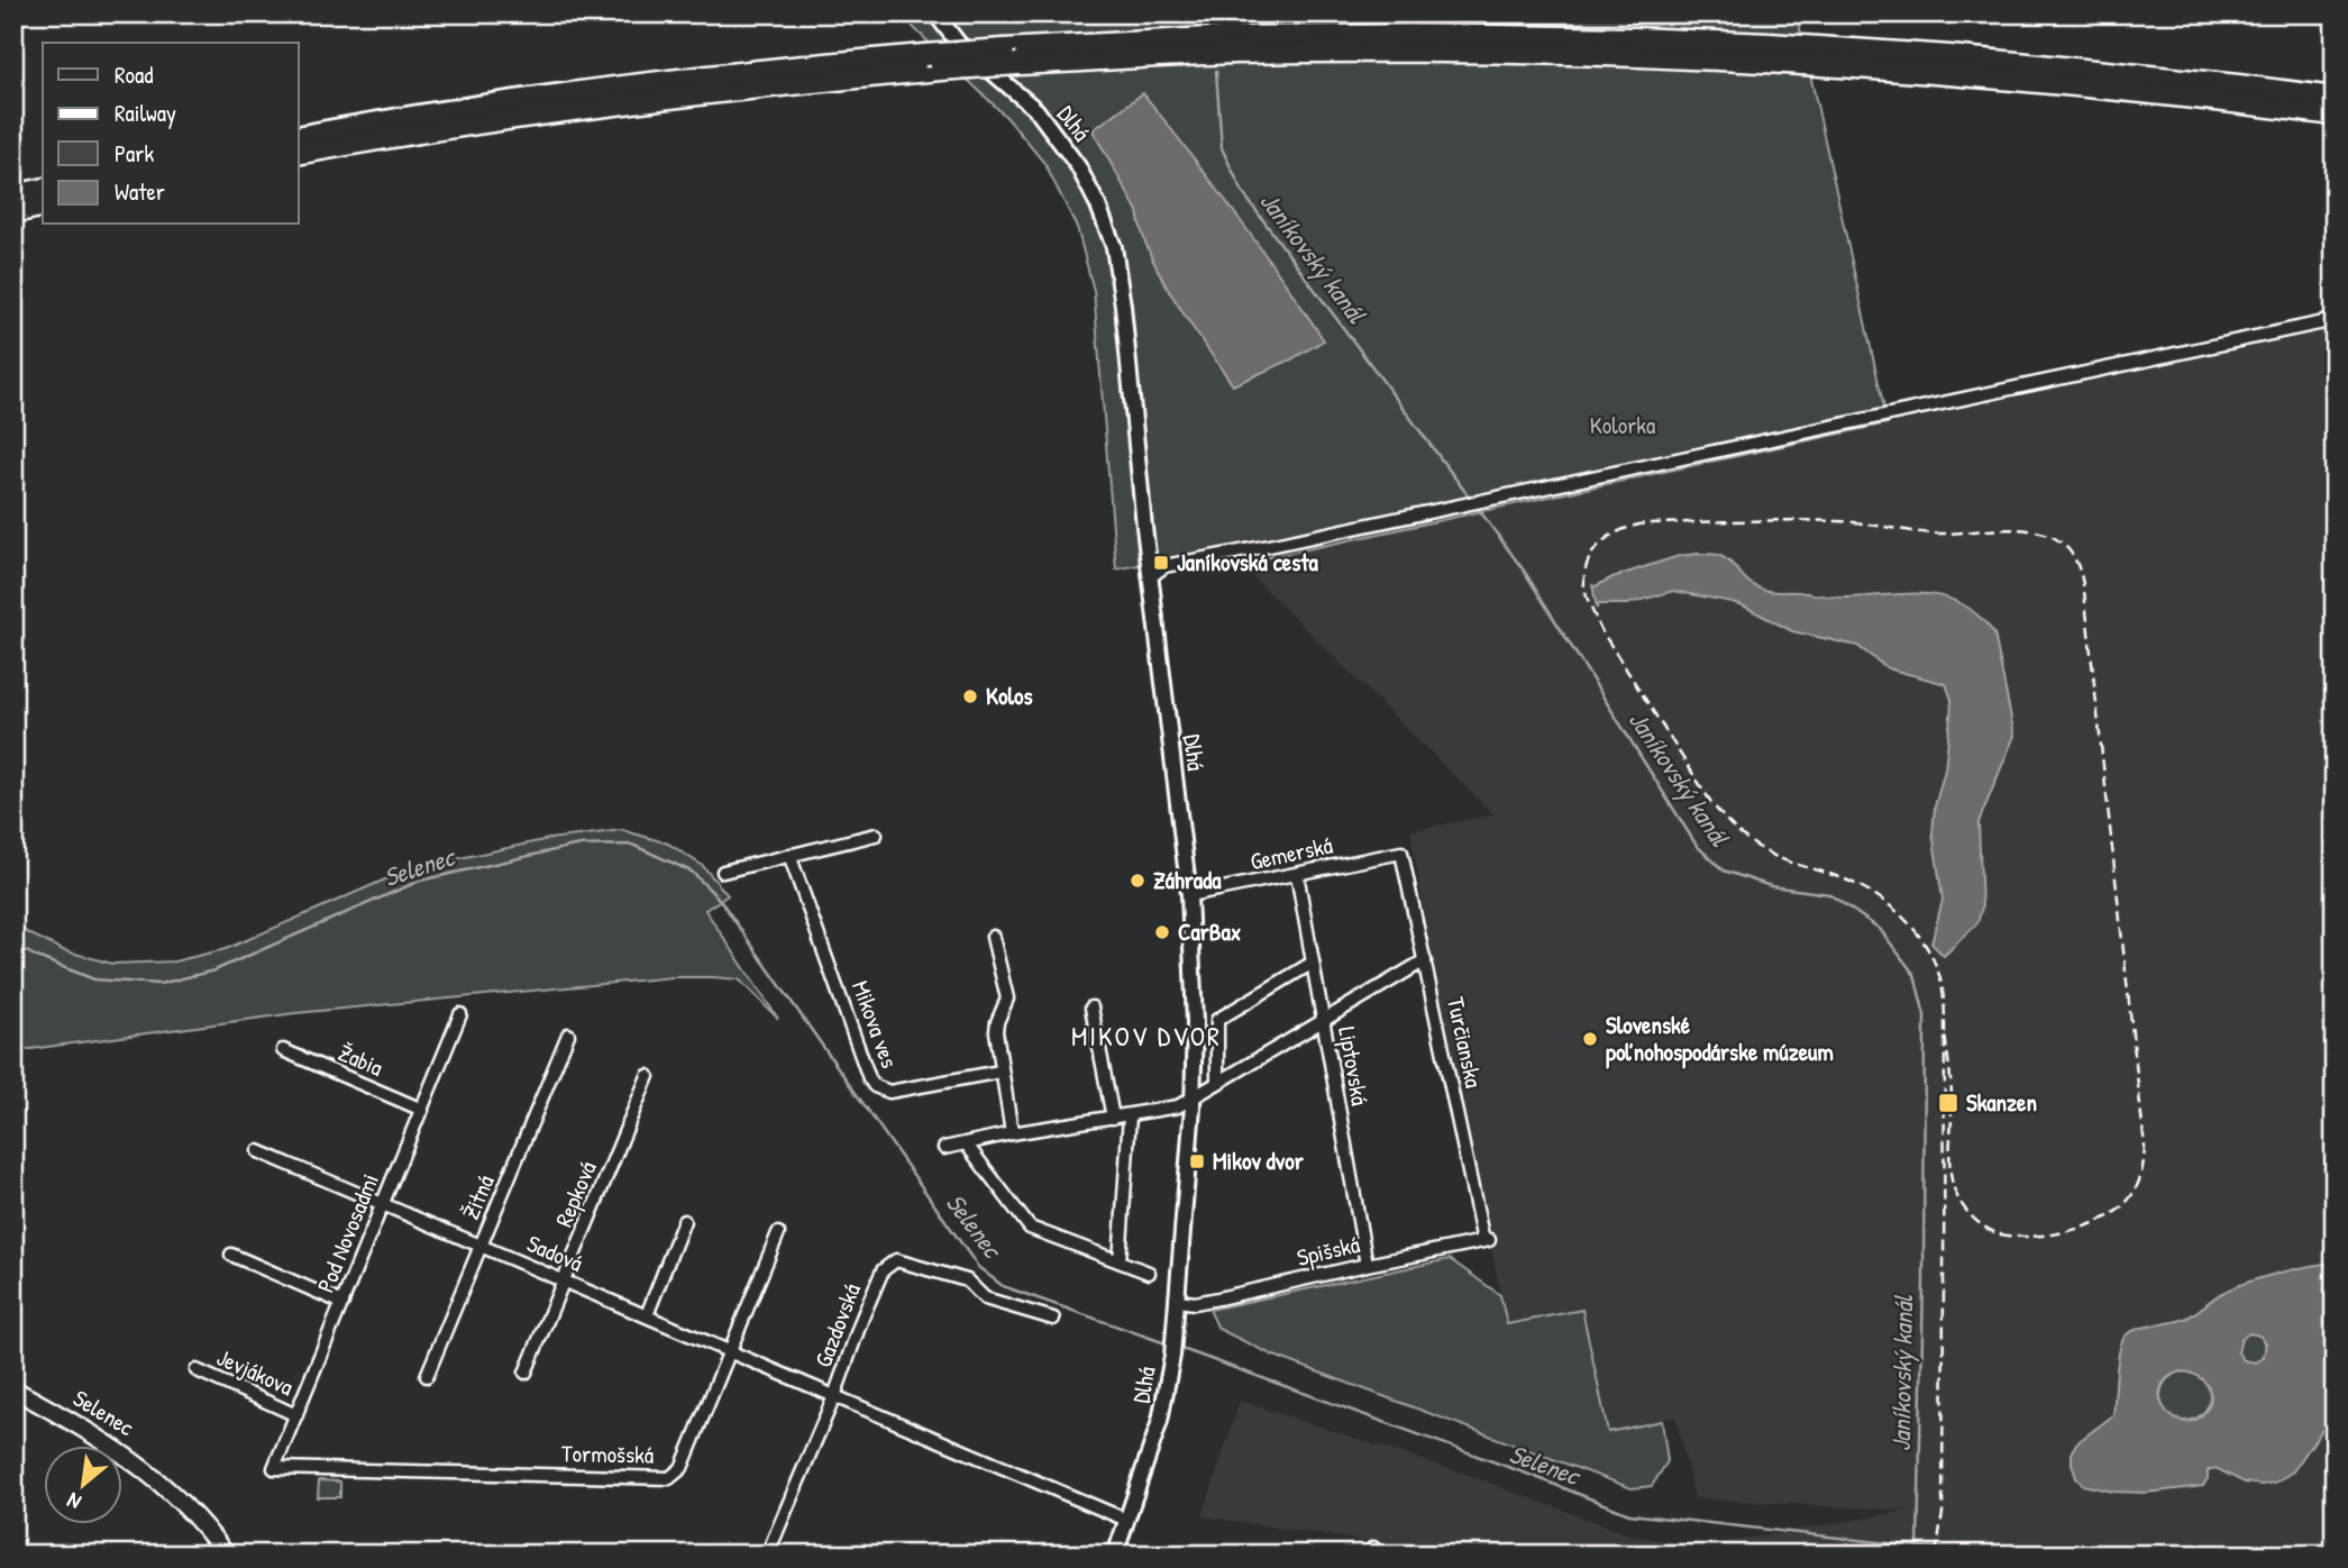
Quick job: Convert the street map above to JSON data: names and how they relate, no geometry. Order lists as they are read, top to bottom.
{
  "streets": {
    "main road": ["Selenec"],
    "street": [
      "Dlhá",
      "Gemerská",
      "Mikova ves",
      "Turčianska",
      "Žabia",
      "Liptovská",
      "Repková",
      "Žitná",
      "Pod Novosadmi",
      "Spišská",
      "Sadová",
      "Gazdovská",
      "Jevjákova",
      "Tormošská"
    ]
  },
  "crossings": [
    ["Dlhá", "Gemerská"],
    ["Dlhá", "Spišská"],
    ["Dlhá", "Sadová"],
    ["Gemerská", "Turčianska"],
    ["Gemerská", "Liptovská"],
    ["Turčianska", "Spišská"],
    ["Žabia", "Pod Novosadmi"],
    ["Liptovská", "Spišská"],
    ["Repková", "Sadová"],
    ["Žitná", "Sadová"],
    ["Pod Novosadmi", "Sadová"],
    ["Pod Novosadmi", "Jevjákova"],
    ["Pod Novosadmi", "Tormošská"],
    ["Sadová", "Gazdovská"],
    ["Sadová", "Tormošská"]
  ],
  "districts": ["MIKOV DVOR"],
  "water": ["Janíkovský kanál", "Selenec"],
  "parks": ["Kolorka"],
  "places": {
    "transit": ["Janíkovská cesta", "Skanzen", "Mikov dvor"],
    "other": [
      "Kolos",
      "Záhrada",
      "CarBax",
      "Slovenské poľnohospodárske múzeum"
    ]
  },
  "legend": [
    "Road",
    "Railway",
    "Park",
    "Water"
  ],
  "north": "bottom left"
}
